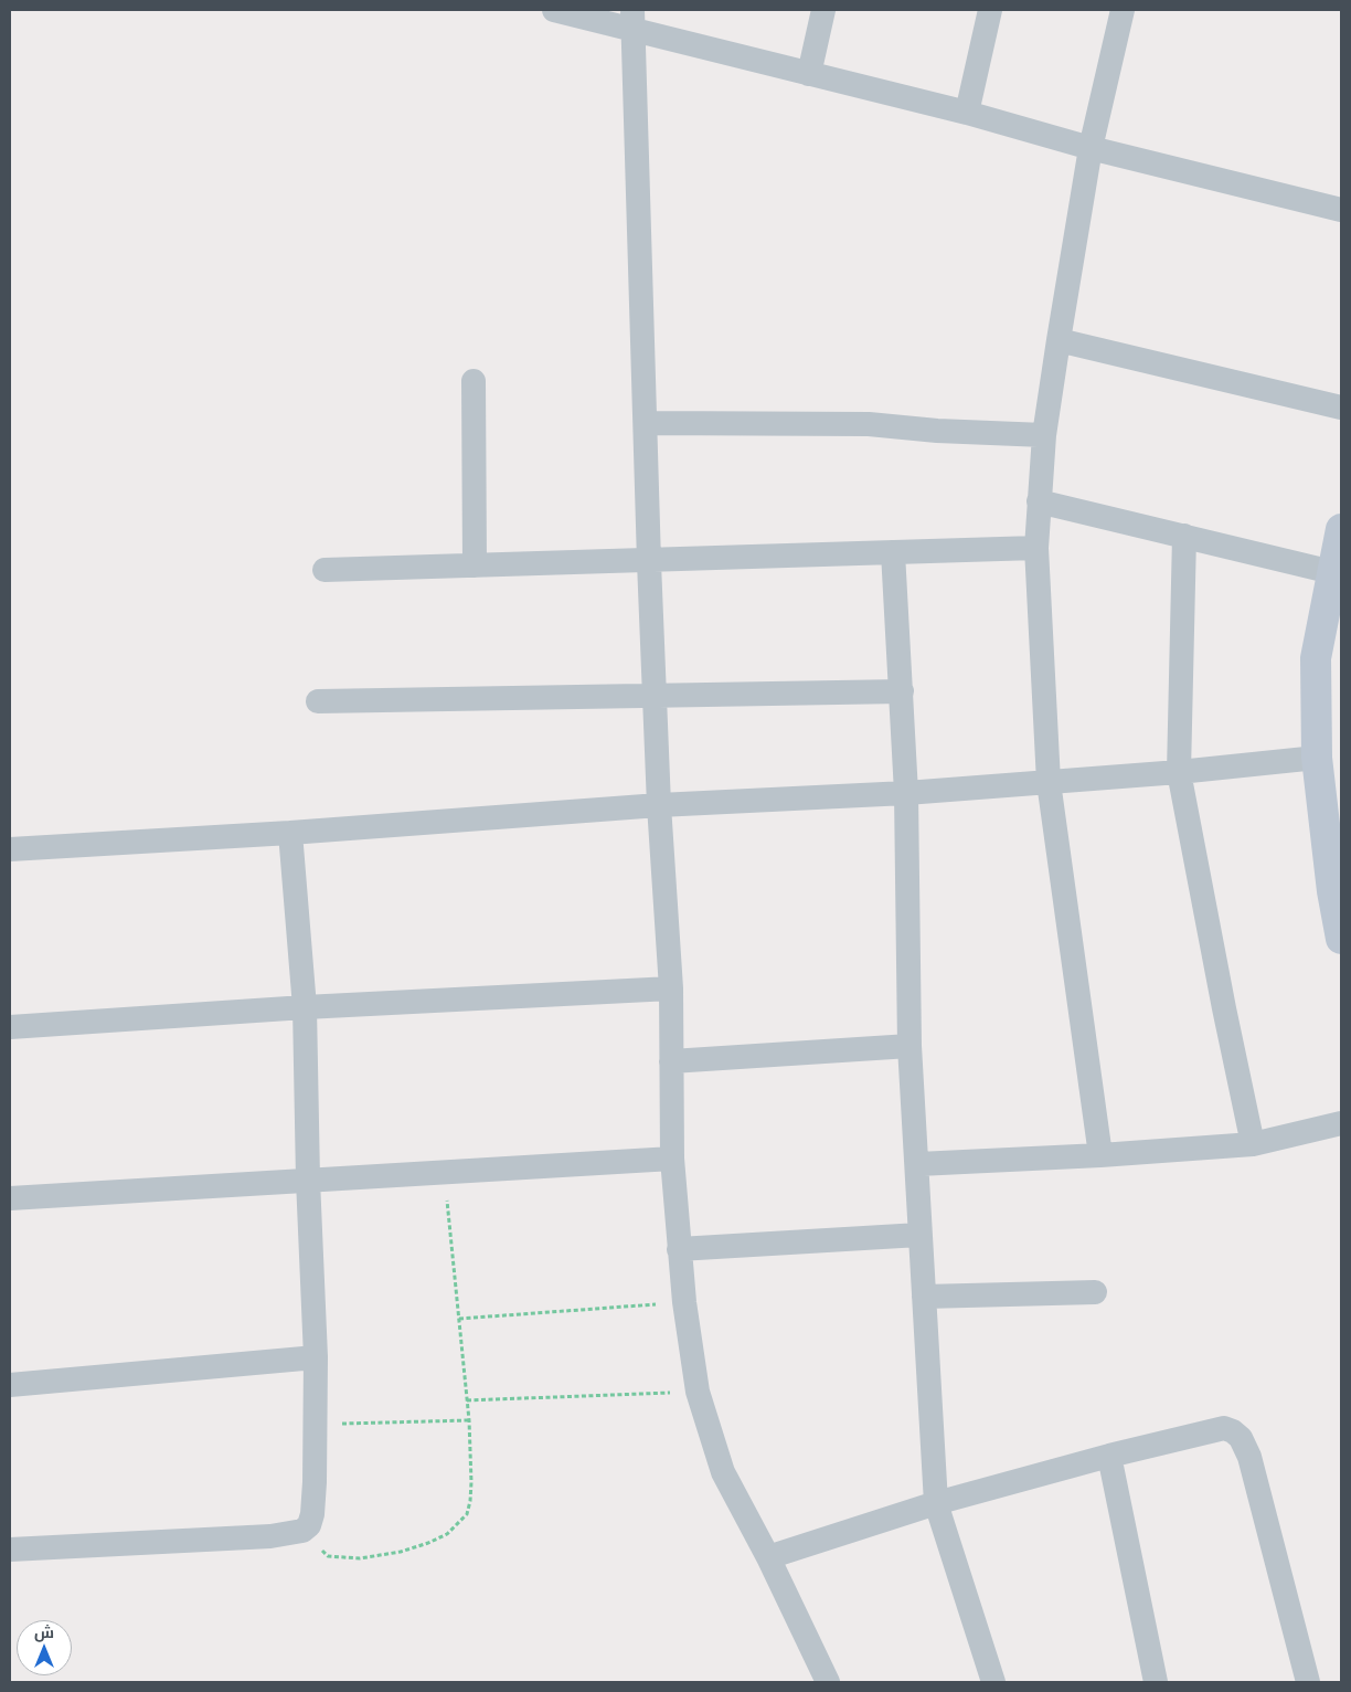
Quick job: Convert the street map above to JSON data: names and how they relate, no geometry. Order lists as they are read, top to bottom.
{
  "north": "top"
}
